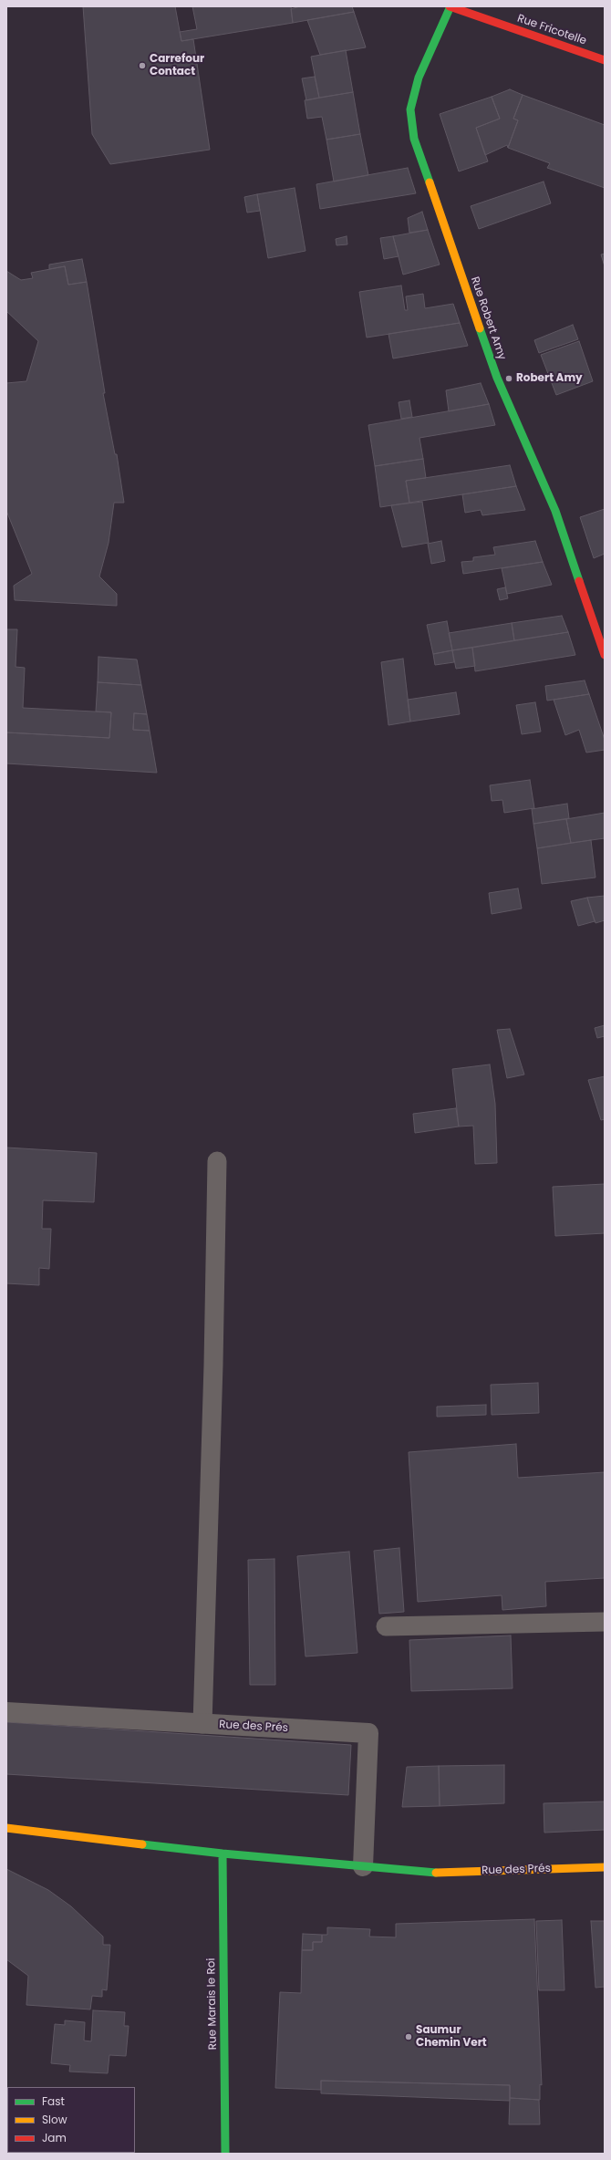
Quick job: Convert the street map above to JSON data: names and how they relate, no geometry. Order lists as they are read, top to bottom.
{
  "streets": {
    "street": [
      "Rue Fricotelle",
      "Rue Robert Amy",
      "Rue des Prés",
      "Rue Marais le Roi"
    ]
  },
  "crossings": [
    ["Rue Fricotelle", "Rue Robert Amy"],
    ["Rue des Prés", "Rue Marais le Roi"]
  ],
  "places": ["Carrefour Contact", "Robert Amy", "Saumur Chemin Vert"],
  "legend": ["Fast", "Slow", "Jam"]
}
